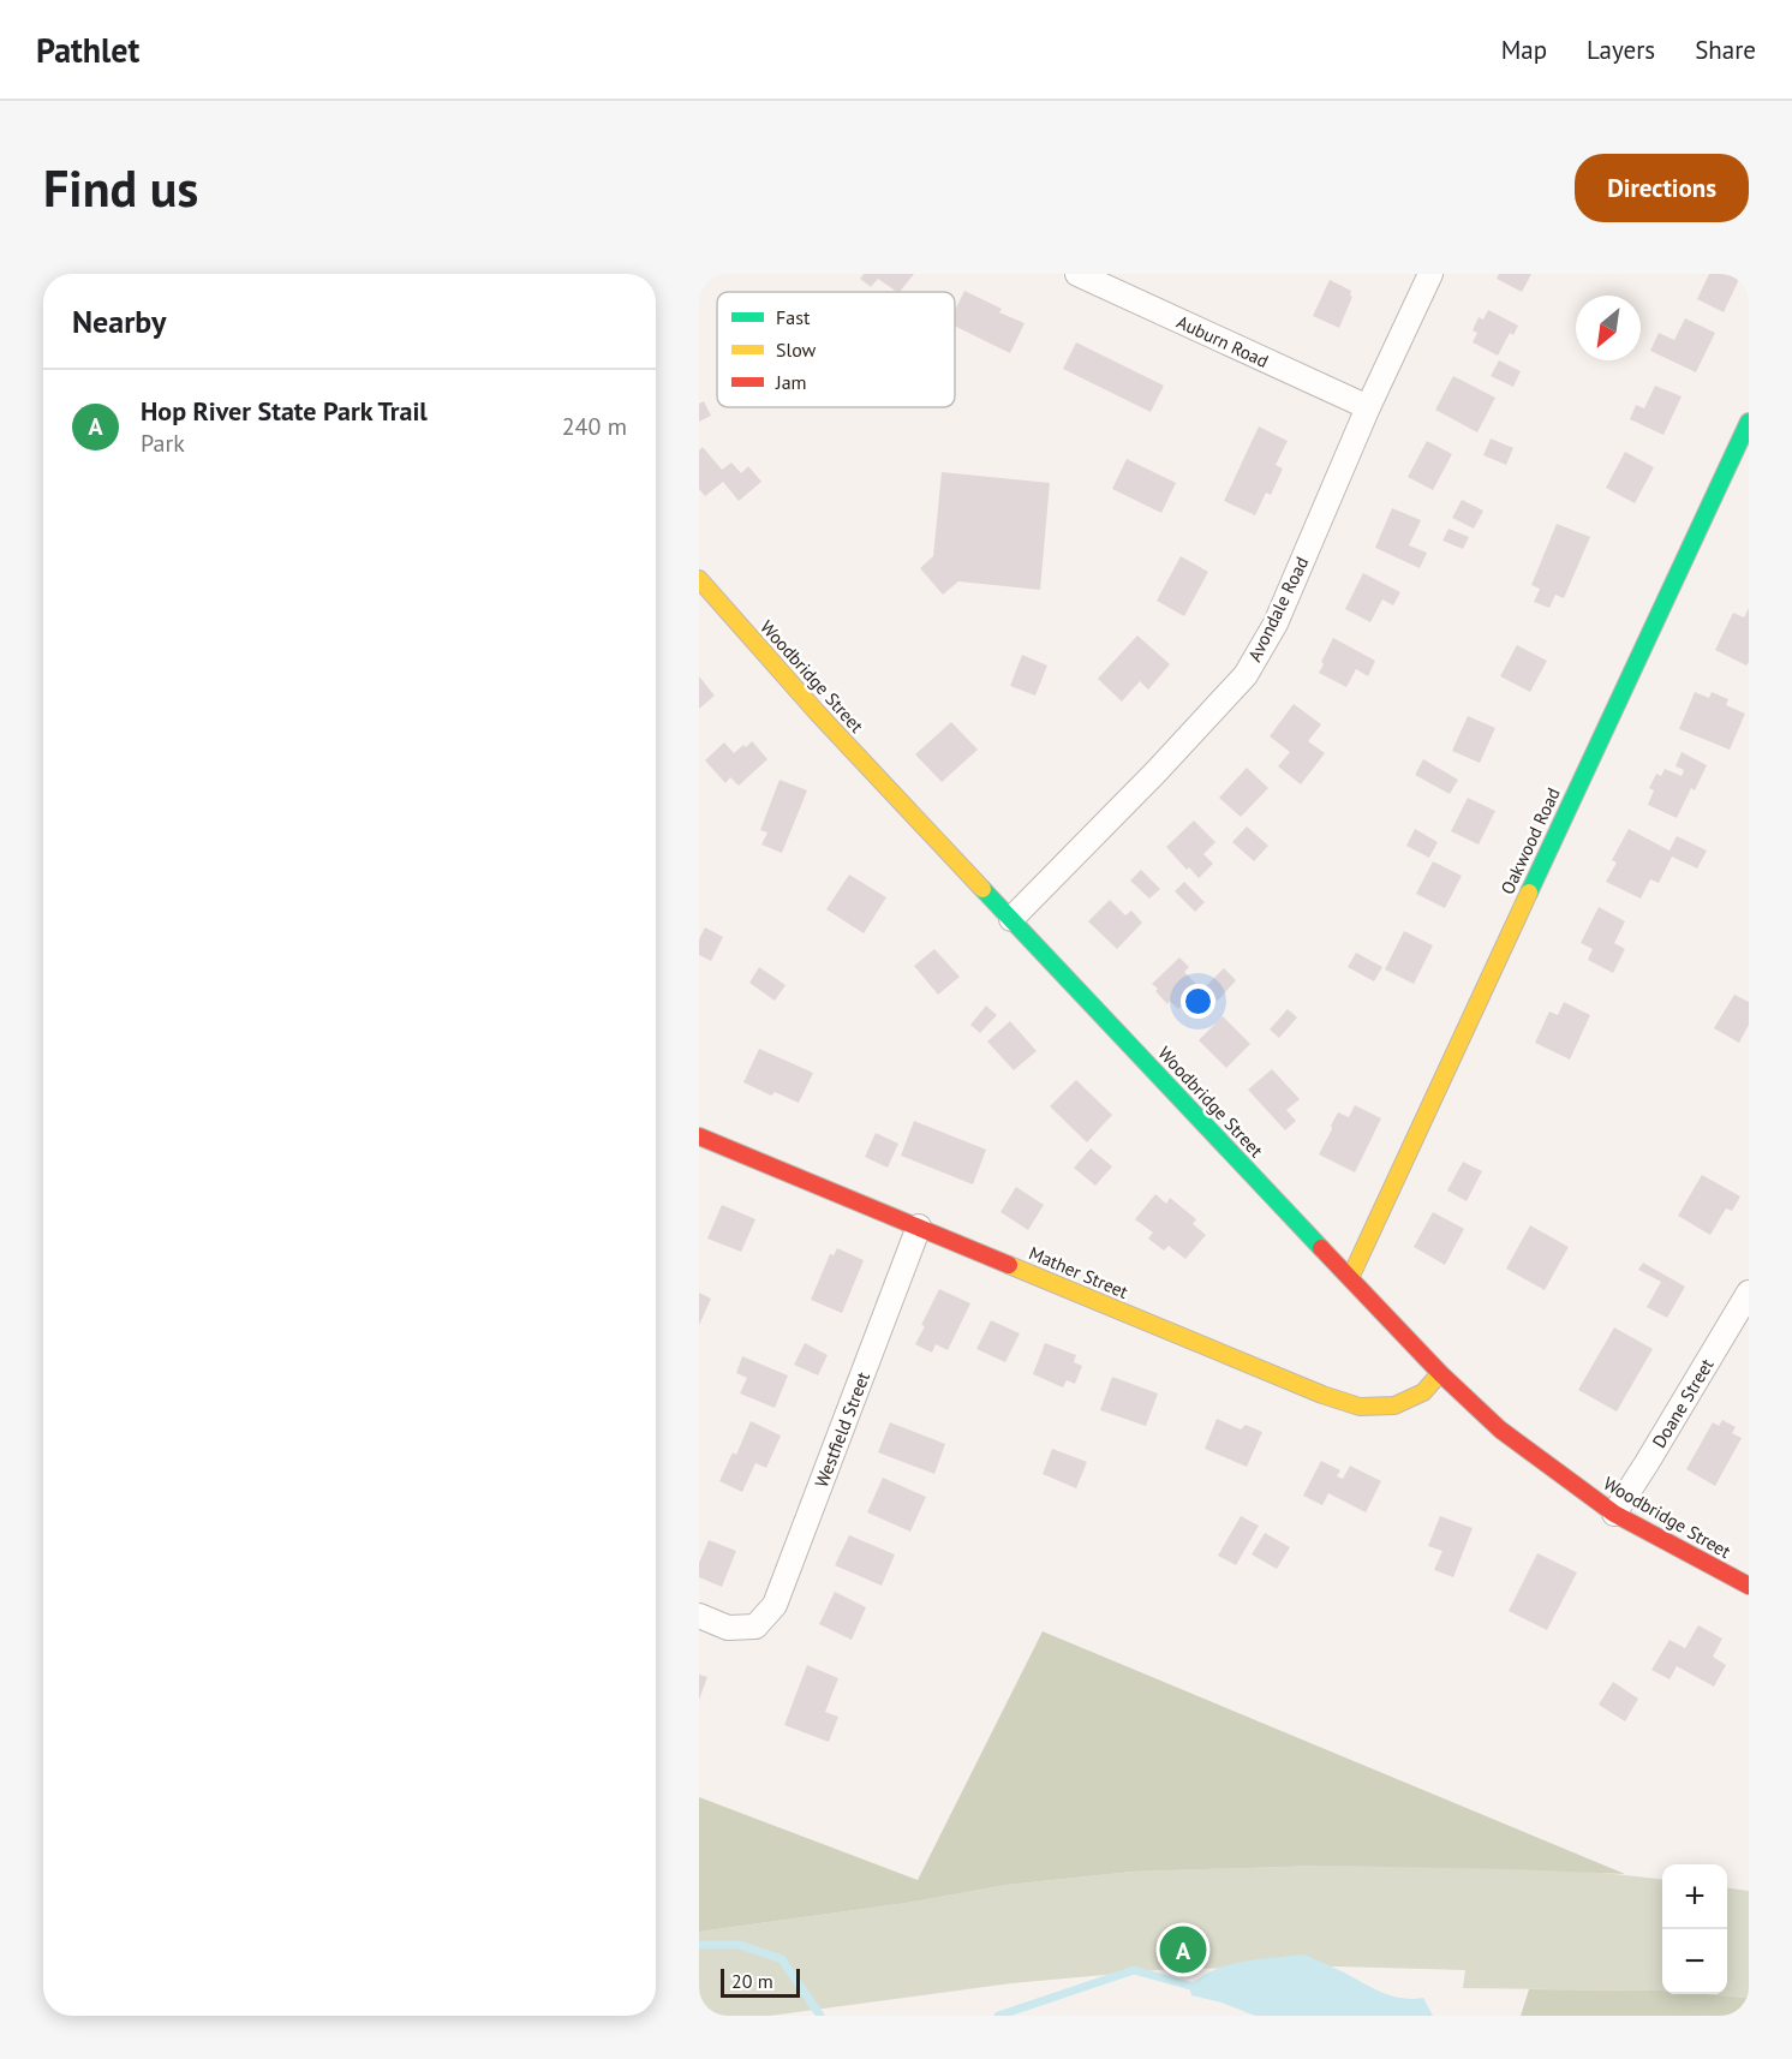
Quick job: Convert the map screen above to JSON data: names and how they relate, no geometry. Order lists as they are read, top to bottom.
{
  "streets": {
    "street": [
      "Auburn Road",
      "Avondale Road",
      "Woodbridge Street",
      "Oakwood Road",
      "Mather Street",
      "Doane Street",
      "Westfield Street"
    ]
  },
  "crossings": [
    ["Auburn Road", "Avondale Road"],
    ["Avondale Road", "Woodbridge Street"],
    ["Woodbridge Street", "Oakwood Road"],
    ["Woodbridge Street", "Mather Street"],
    ["Woodbridge Street", "Doane Street"],
    ["Mather Street", "Westfield Street"]
  ],
  "legend": ["Fast", "Slow", "Jam"],
  "scale_bar": "20 m",
  "north": "bottom left",
  "page": {
    "header": "Pathlet",
    "nav": ["Map", "Layers", "Share"],
    "buttons": "Directions",
    "title": "Find us",
    "heading": "Nearby",
    "list": [
      {
        "mark": "A",
        "name": "Hop River State Park Trail",
        "note": "Park",
        "value": "240 m"
      }
    ],
    "map_buttons": ["+", "−"],
    "pins": "A",
    "scale": "20 m"
  }
}
